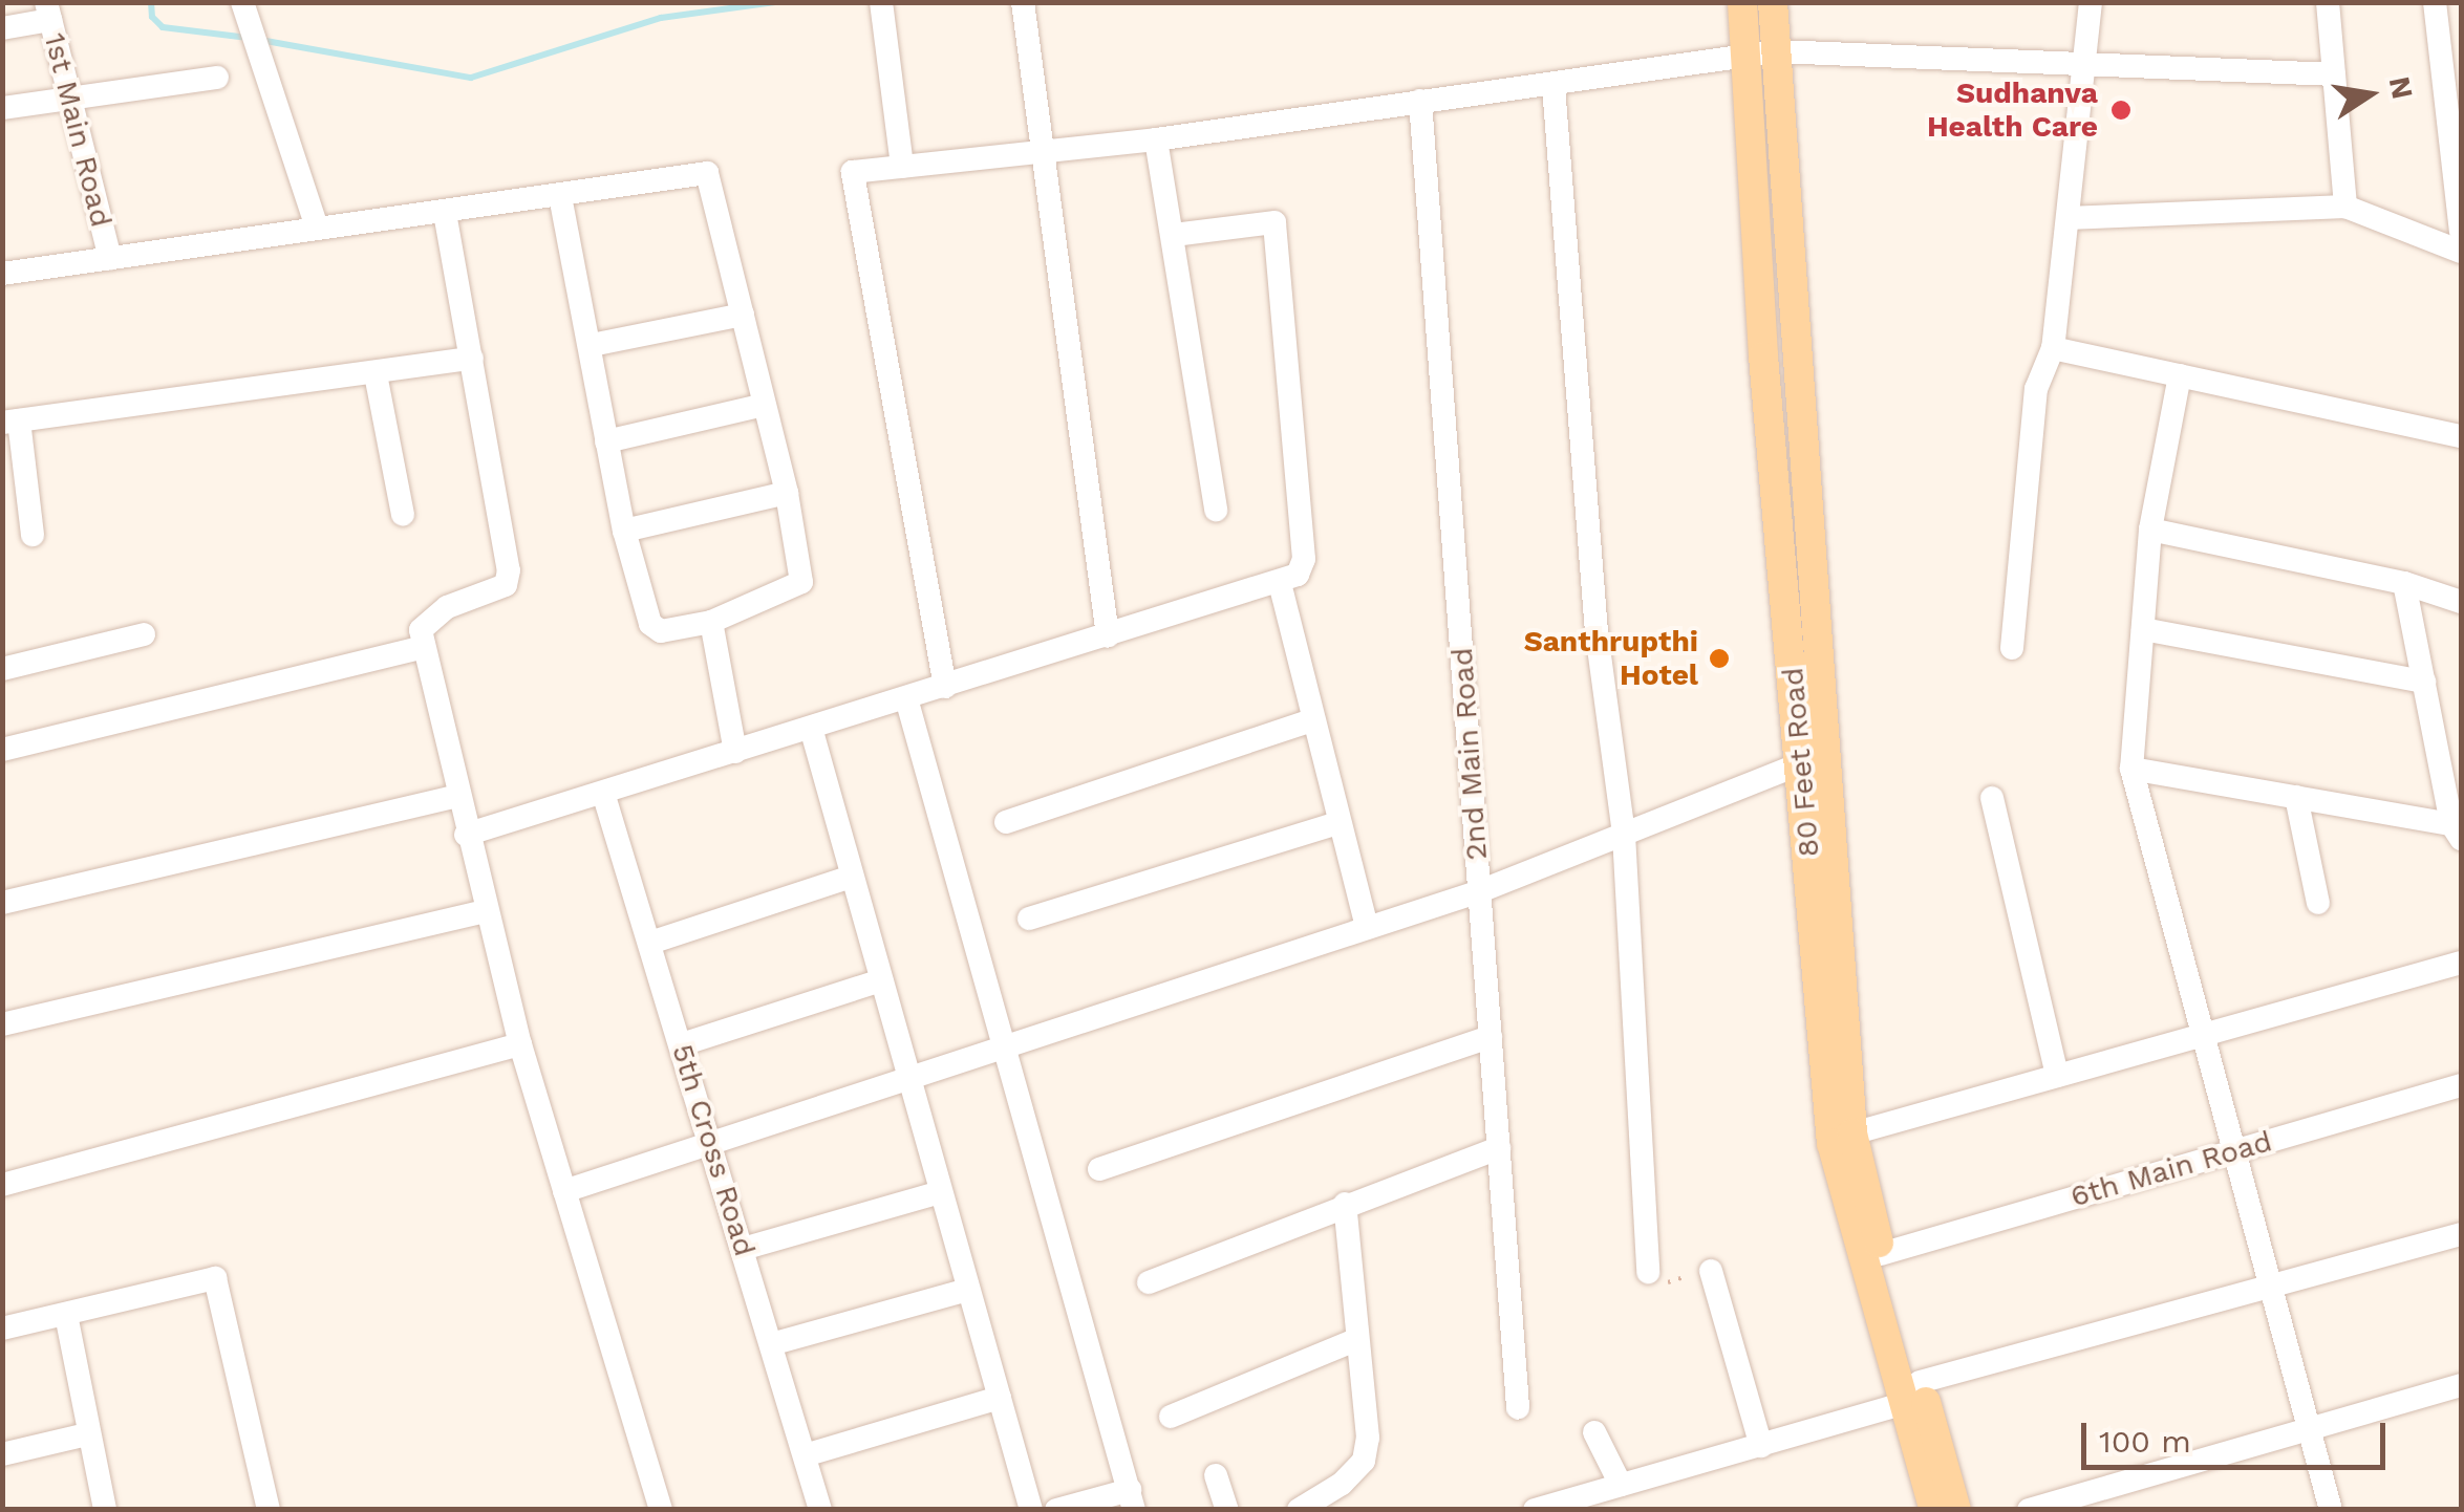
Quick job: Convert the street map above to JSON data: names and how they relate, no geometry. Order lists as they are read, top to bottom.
{
  "streets": {
    "main road": ["80 Feet Road"],
    "street": [
      "1st Main Road",
      "2nd Main Road",
      "5th Cross Road",
      "6th Main Road"
    ]
  },
  "crossings": [
    ["80 Feet Road", "6th Main Road"]
  ],
  "places": ["Sudhanva Health Care", "Santhrupthi Hotel"],
  "scale_bar": "100 m",
  "north": "right"
}
